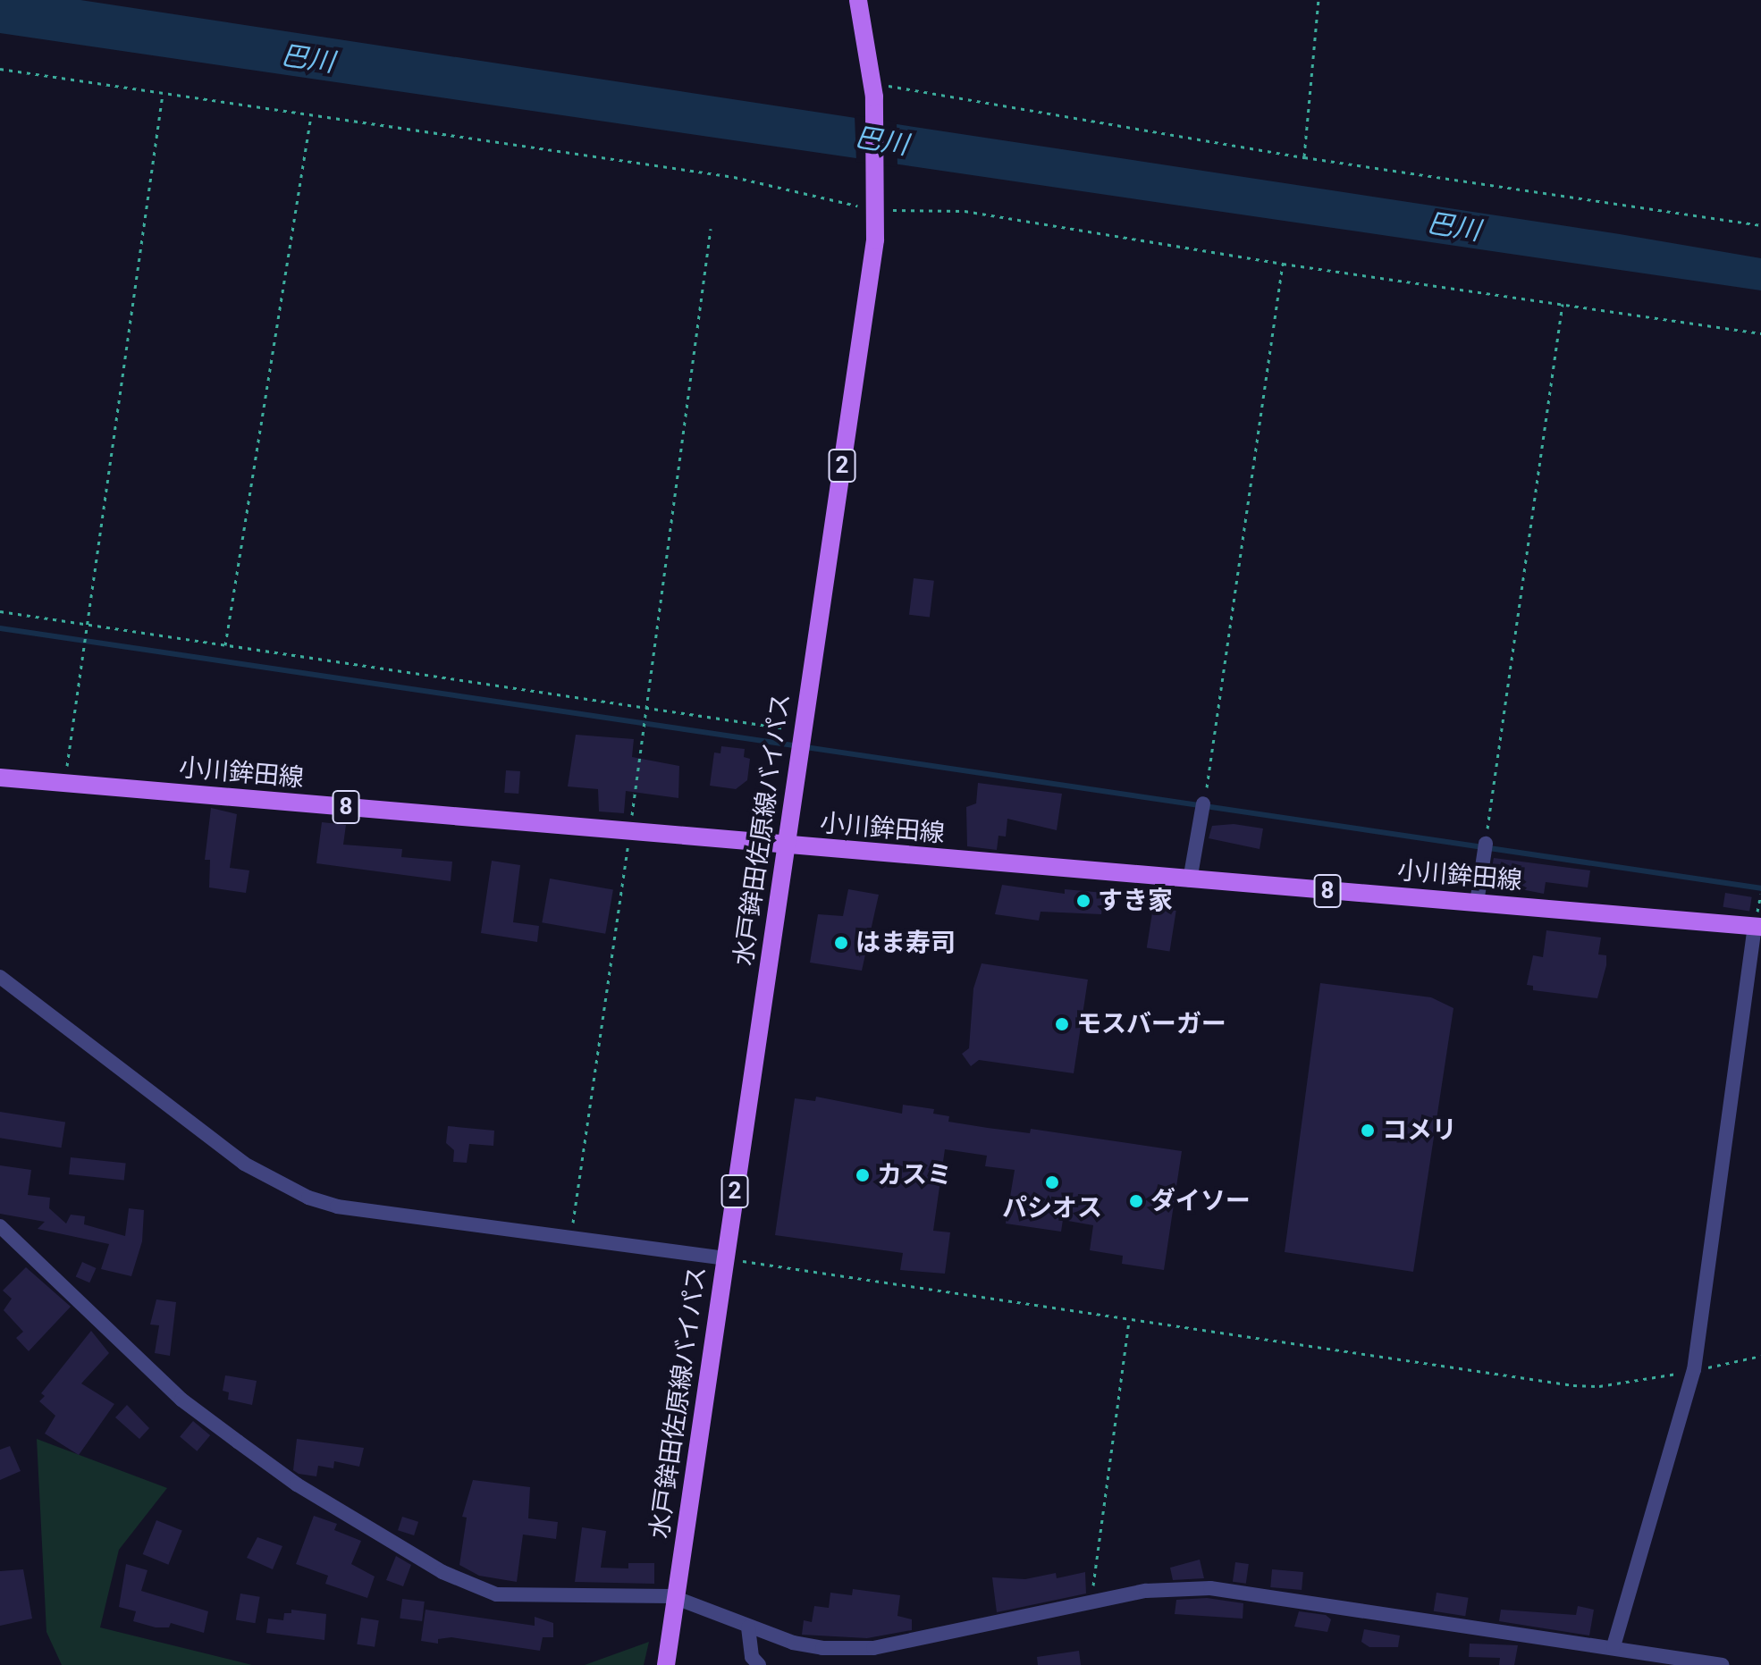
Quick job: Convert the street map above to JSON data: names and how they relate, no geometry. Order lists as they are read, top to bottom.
{
  "streets": {
    "main road": [
      "2",
      "小川鉾田線",
      "8",
      "水戸鉾田佐原線バイパス"
    ]
  },
  "crossings": [
    ["小川鉾田線", "水戸鉾田佐原線バイパス"]
  ],
  "water": ["巴川"],
  "places": [
    "すき家",
    "はま寿司",
    "モスバーガー",
    "コメリ",
    "カスミ",
    "パシオス",
    "ダイソー"
  ]
}
